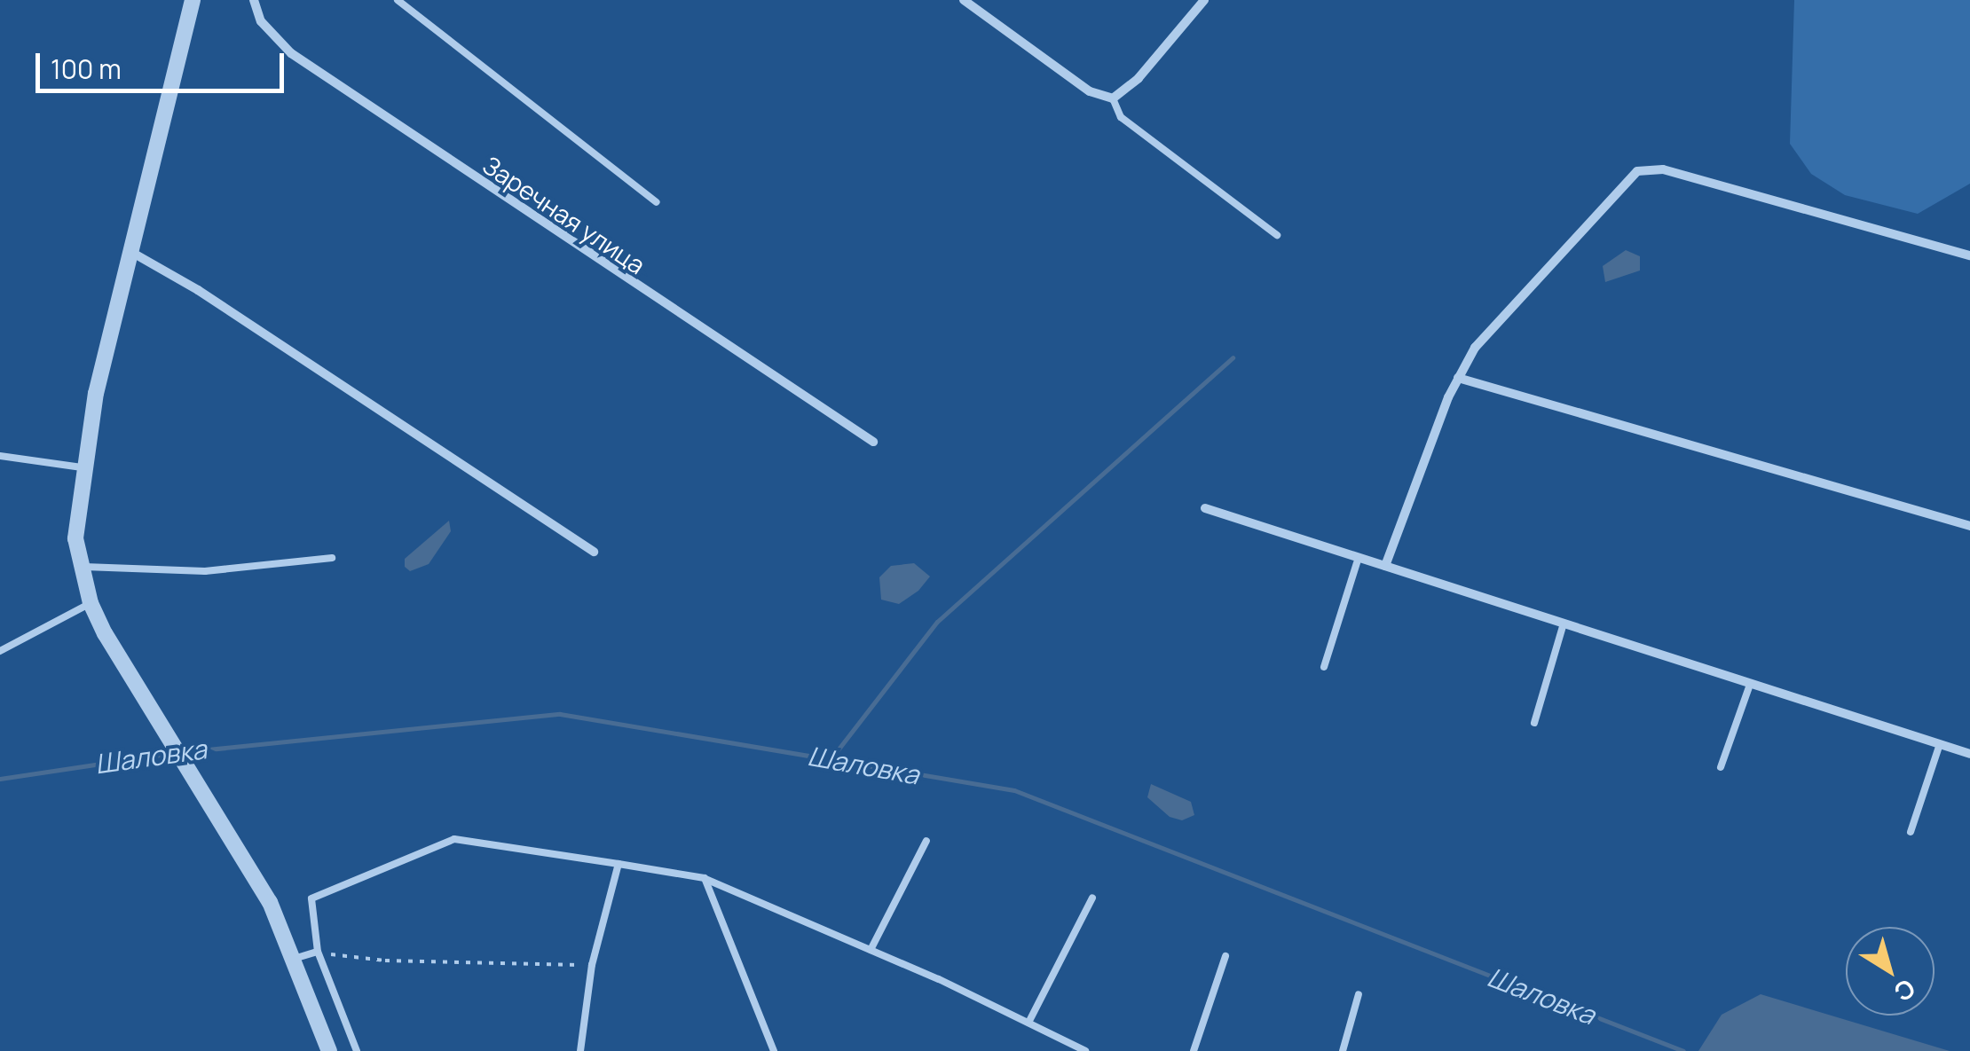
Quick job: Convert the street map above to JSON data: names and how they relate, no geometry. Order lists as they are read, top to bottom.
{
  "streets": {
    "street": ["Заречная улица"]
  },
  "water": ["Шаловка"],
  "scale_bar": "100 m",
  "north": "bottom right"
}
